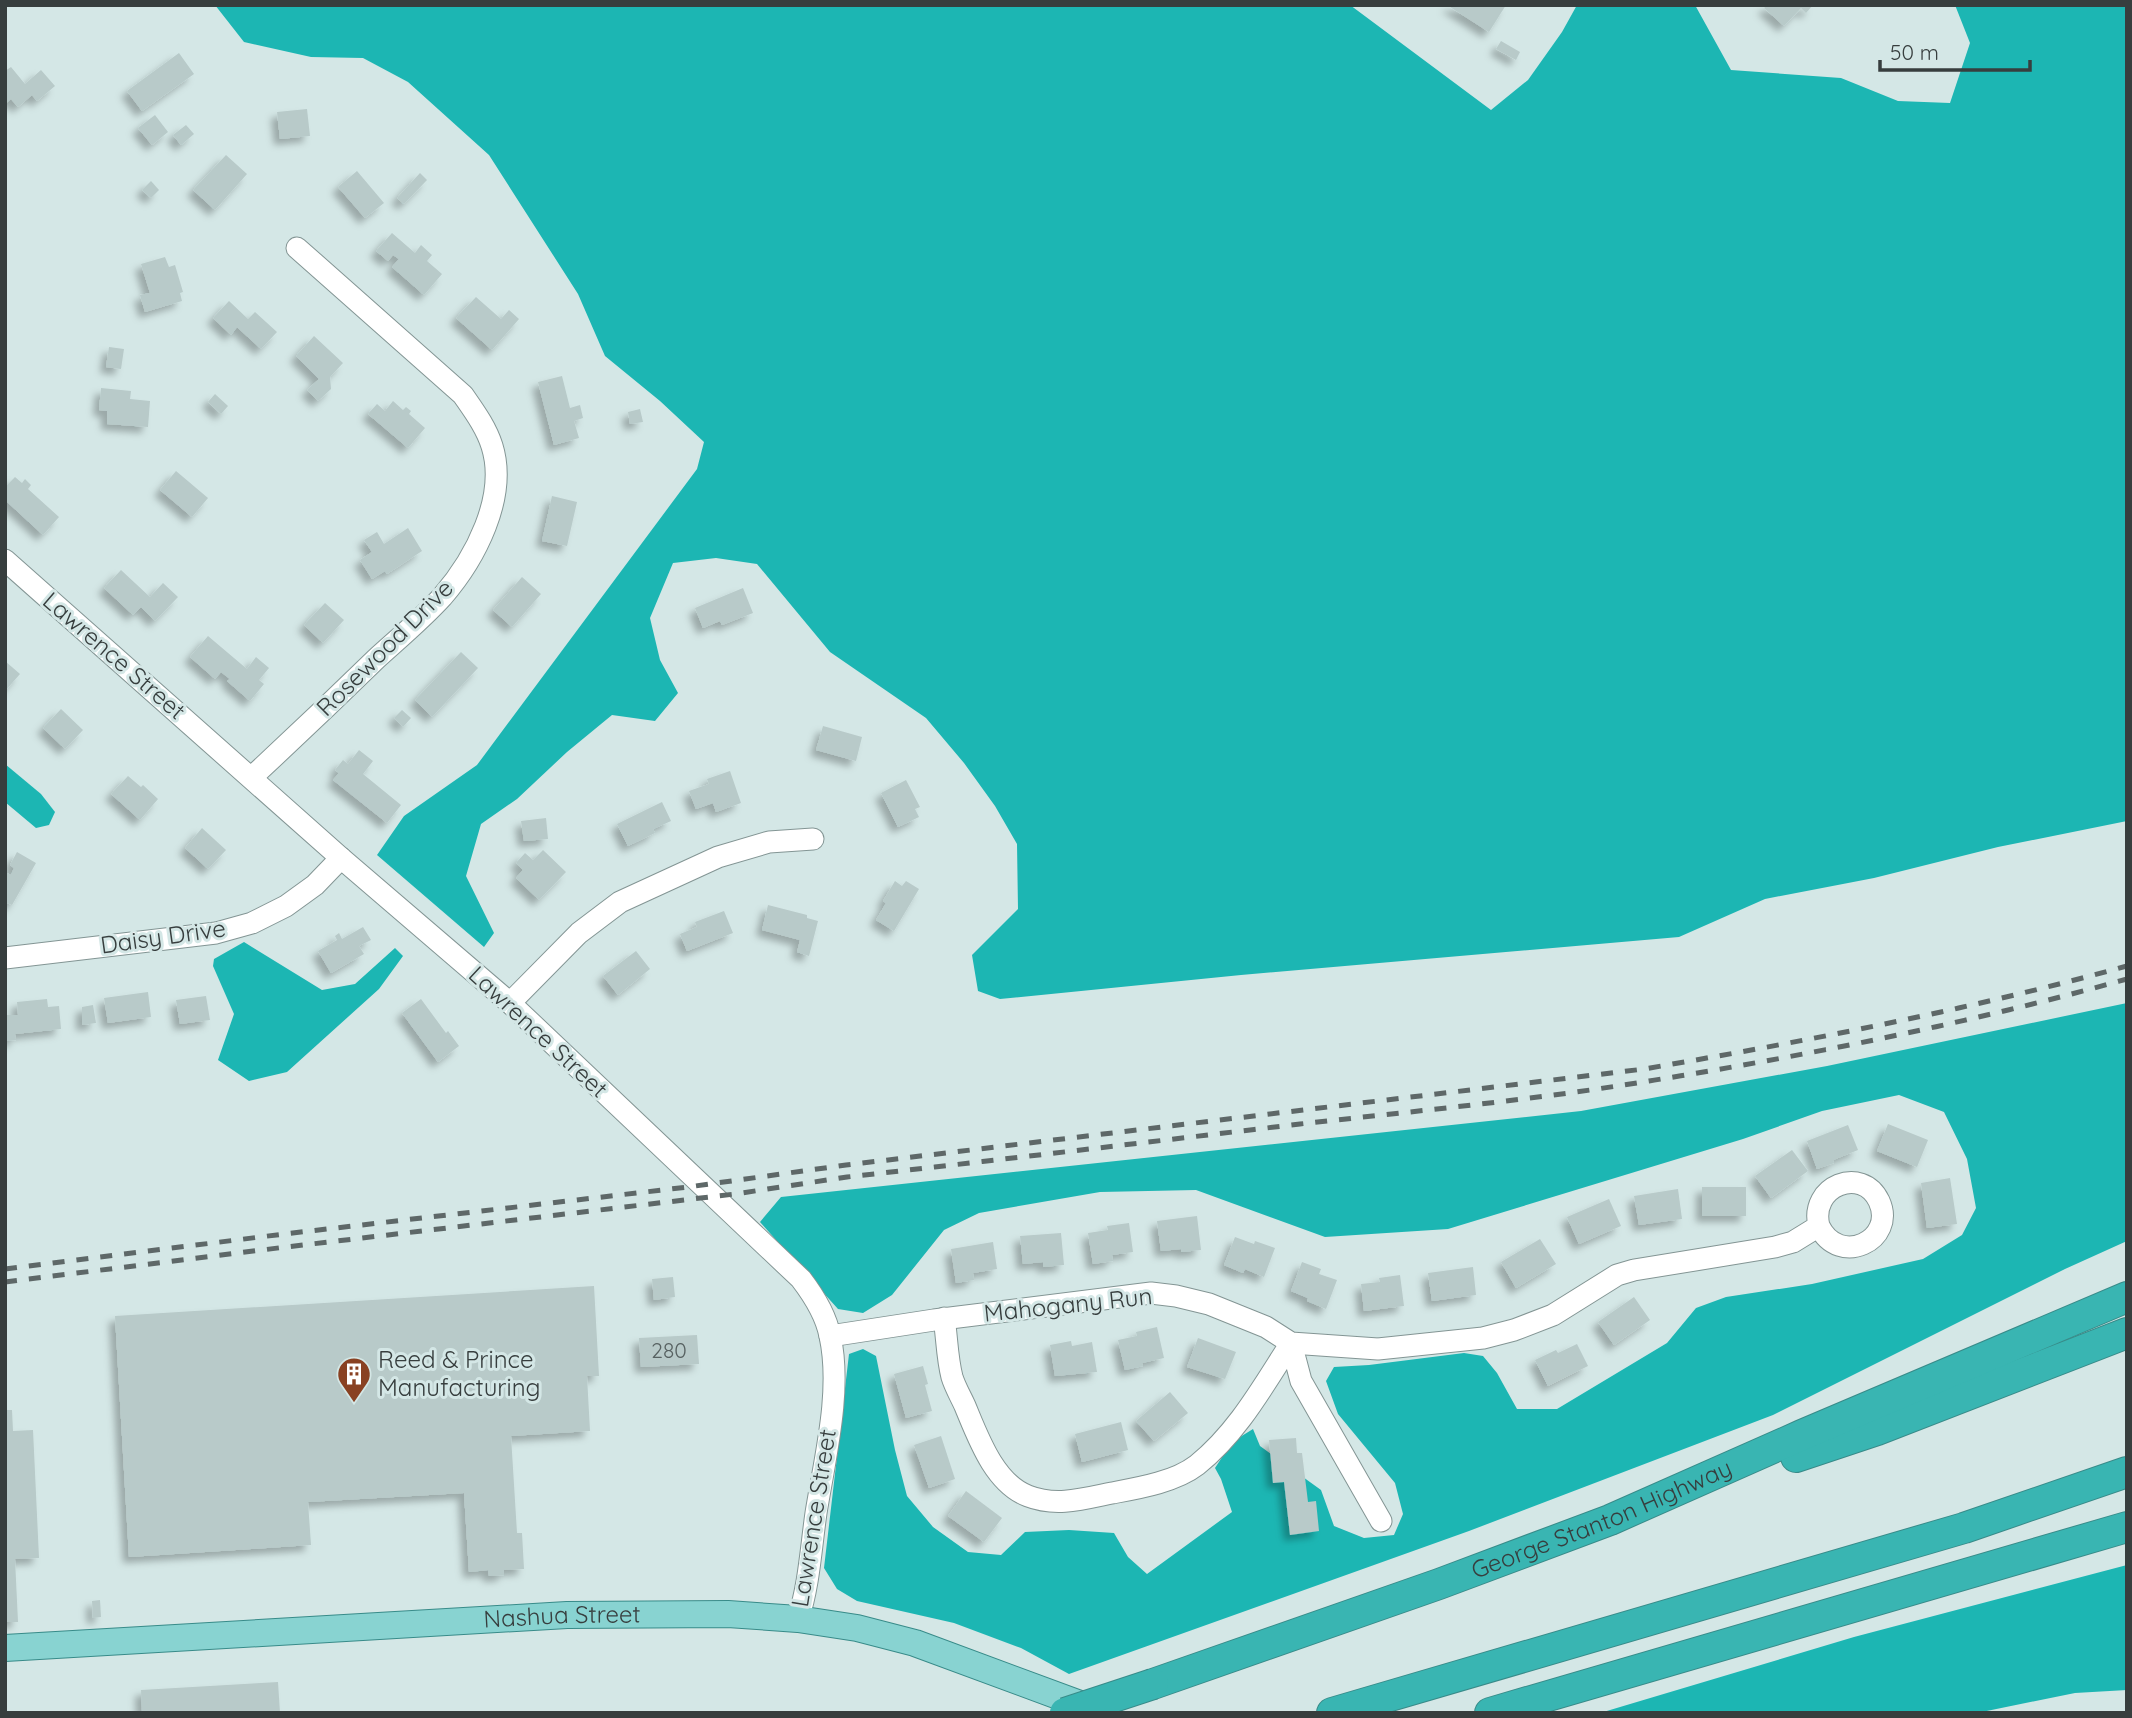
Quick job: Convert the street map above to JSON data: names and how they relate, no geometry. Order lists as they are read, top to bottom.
{
  "streets": {
    "highway": ["George Stanton Highway"],
    "main road": ["Nashua Street"],
    "street": [
      "Rosewood Drive",
      "Lawrence Street",
      "Daisy Drive",
      "Mahogany Run"
    ]
  },
  "crossings": [
    ["Rosewood Drive", "Lawrence Street"],
    ["Lawrence Street", "Daisy Drive"],
    ["Lawrence Street", "Mahogany Run"],
    ["Lawrence Street", "Nashua Street"]
  ],
  "places": {
    "building": ["Reed & Prince Manufacturing"]
  },
  "house_numbers": ["280"],
  "scale_bar": "50 m"
}
